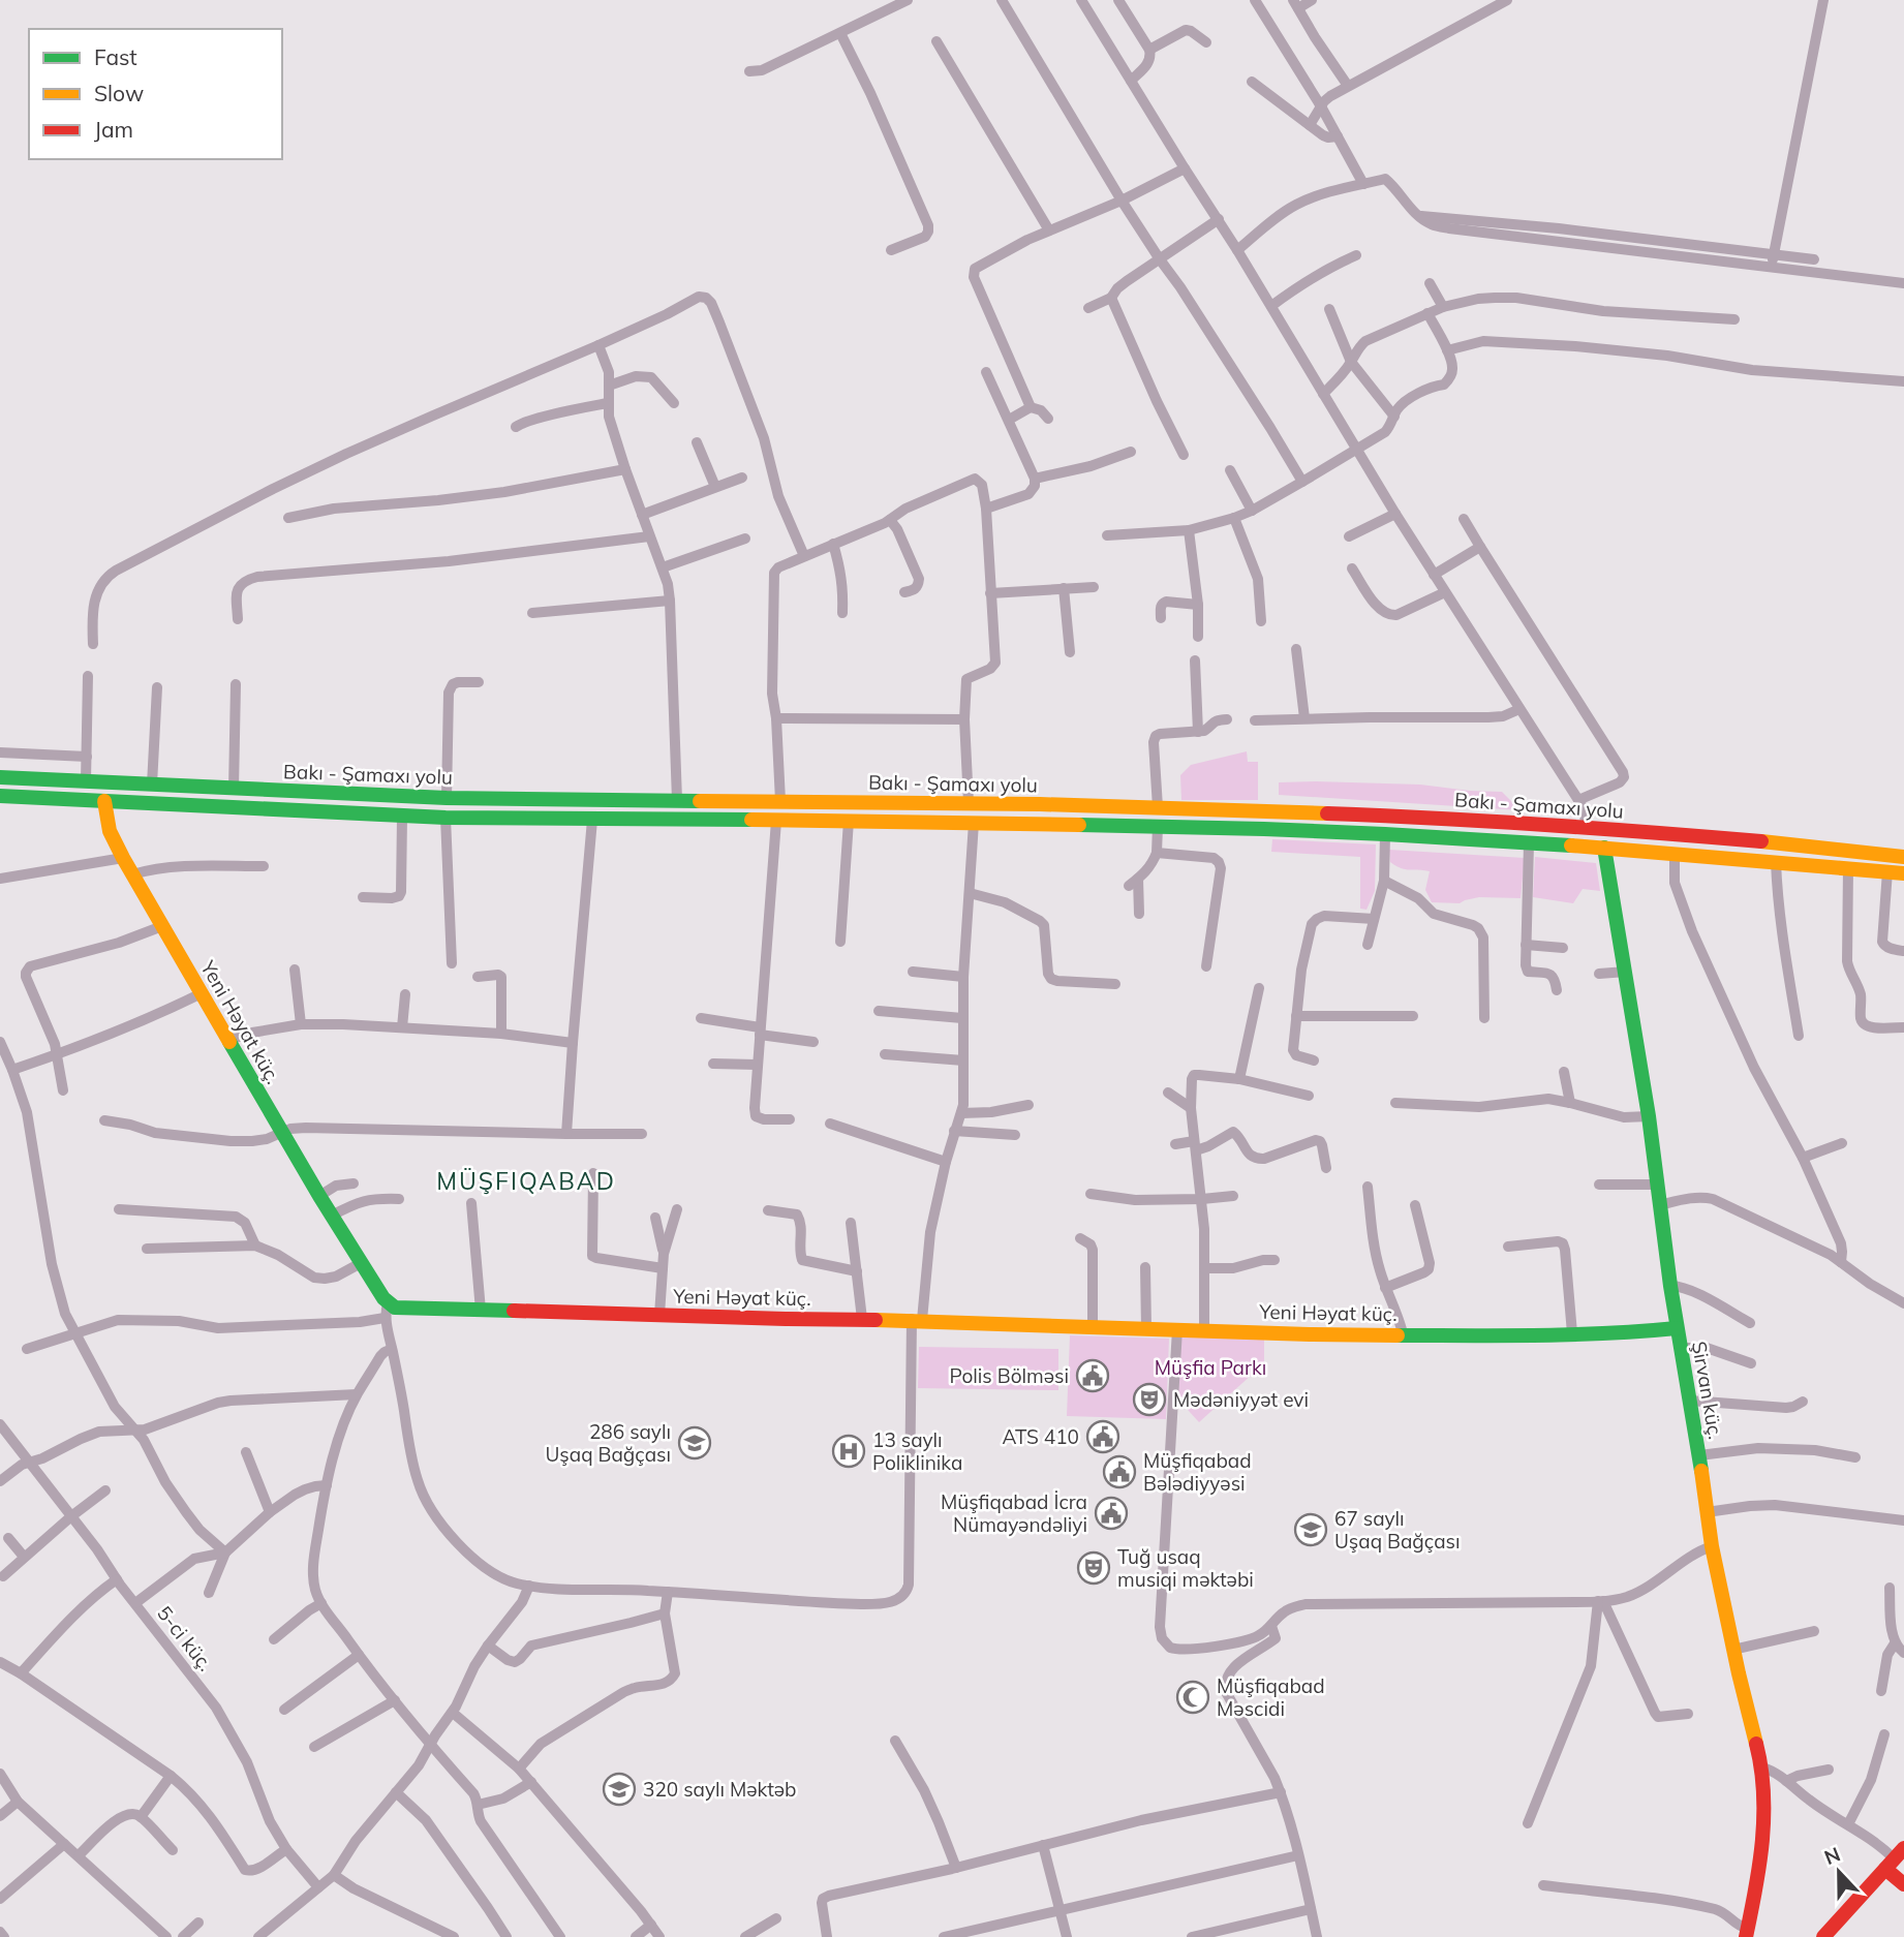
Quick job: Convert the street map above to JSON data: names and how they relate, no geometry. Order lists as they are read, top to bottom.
{
  "streets": {
    "main road": ["Bakı - Şamaxı yolu", "Yeni Həyat küç.", "Şirvan küç."],
    "street": ["5-ci küç."]
  },
  "crossings": [
    ["Bakı - Şamaxı yolu", "Yeni Həyat küç."],
    ["Bakı - Şamaxı yolu", "Şirvan küç."],
    ["Yeni Həyat küç.", "Şirvan küç."]
  ],
  "districts": ["MÜŞFIQABAD"],
  "parks": ["Müşfia Parkı"],
  "places": {
    "public building": [
      "Polis Bölməsi",
      "ATS 410",
      "Müşfiqabad Bələdiyyəsi",
      "Müşfiqabad İcra Nümayəndəliyi"
    ],
    "theatre": ["Mədəniyyət evi", "Tuğ usaq musiqi məktəbi"],
    "school or university": ["286 saylı Uşaq Bağçası", "67 saylı Uşaq Bağçası", "320 saylı Məktəb"],
    "hospital": ["13 saylı Poliklinika"],
    "mosque": ["Müşfiqabad Məscidi"]
  },
  "legend": ["Fast", "Slow", "Jam"],
  "north": "top"
}
